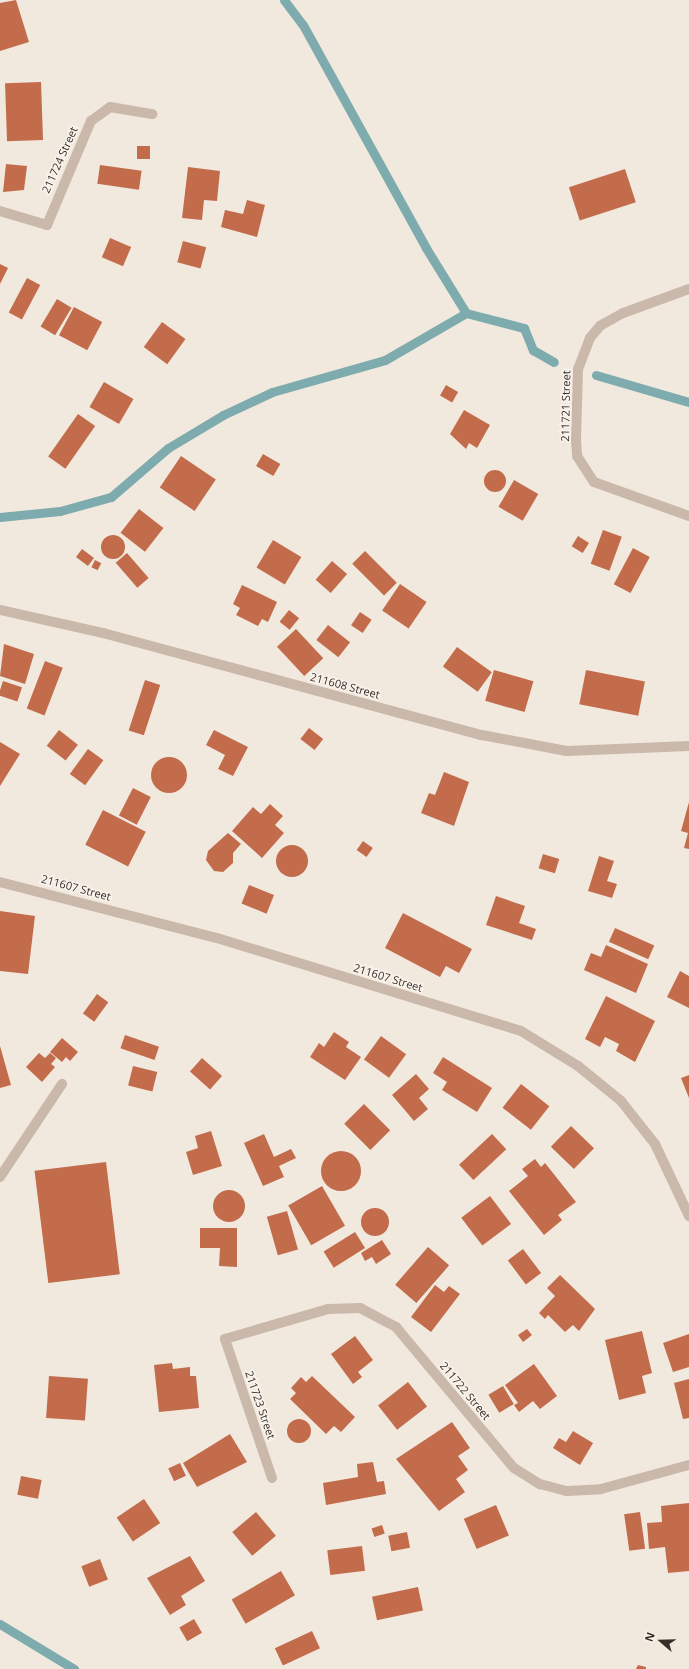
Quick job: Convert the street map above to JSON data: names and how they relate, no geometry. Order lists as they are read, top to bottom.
{
  "streets": {
    "street": [
      "211724 Street",
      "211721 Street",
      "211608 Street",
      "211607 Street",
      "211722 Street",
      "211723 Street"
    ]
  },
  "crossings": [
    ["211722 Street", "211723 Street"]
  ],
  "north": "left"
}
